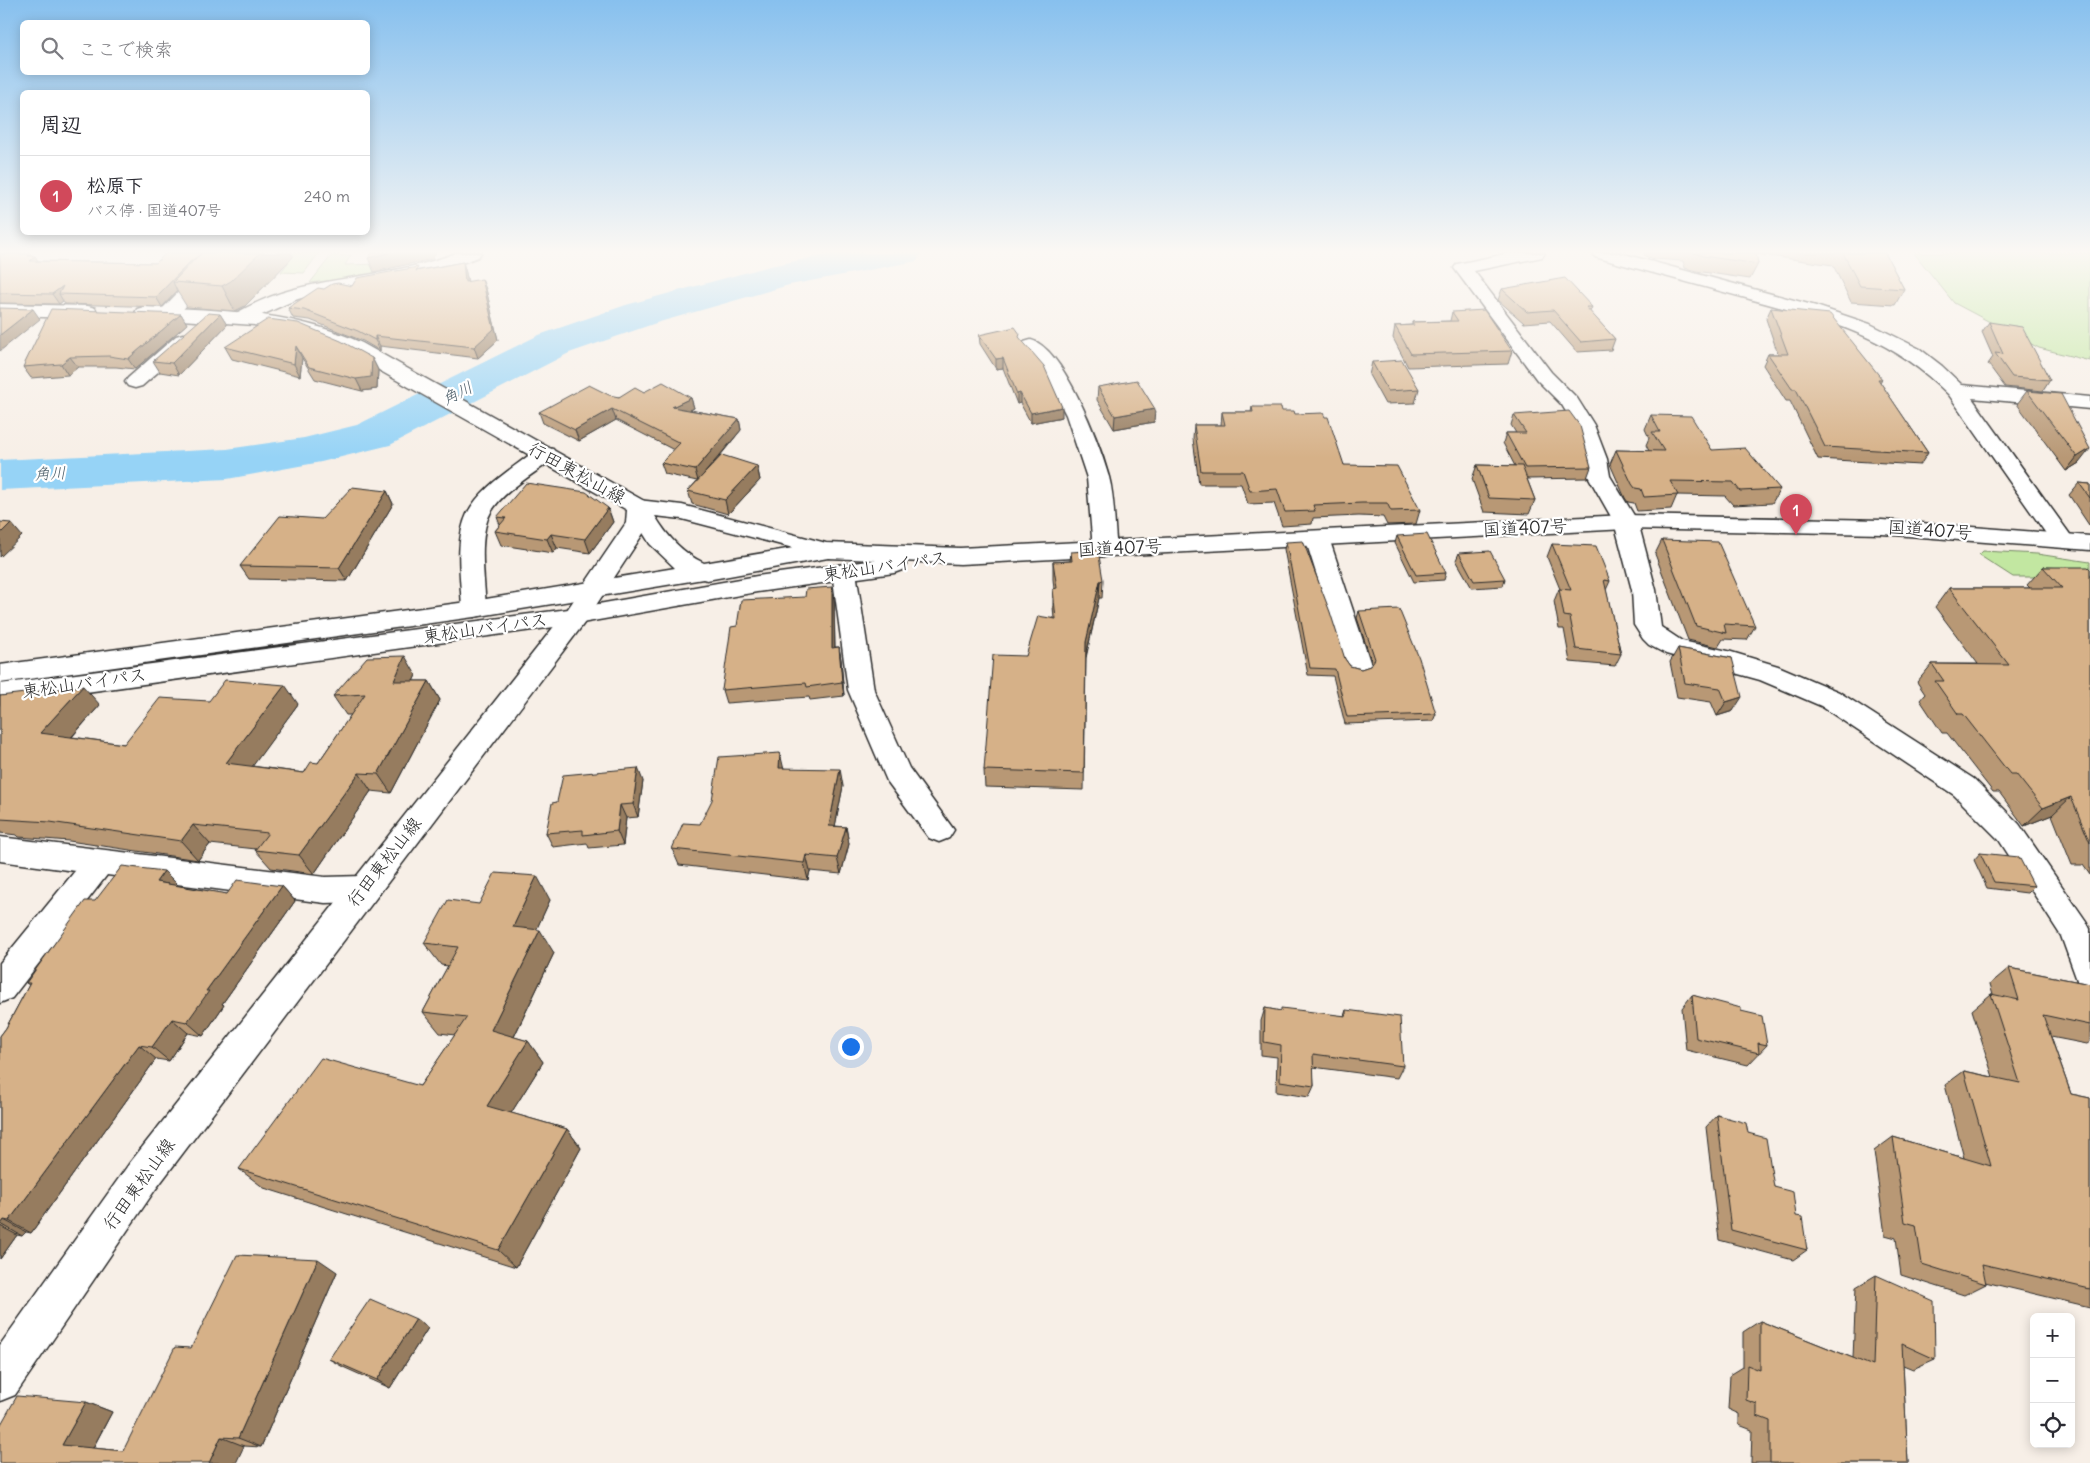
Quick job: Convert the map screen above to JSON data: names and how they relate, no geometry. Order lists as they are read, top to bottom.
{
  "streets": {
    "main road": ["行田東松山線", "国道407号", "東松山バイパス"]
  },
  "crossings": [
    ["行田東松山線", "東松山バイパス"],
    ["国道407号", "東松山バイパス"]
  ],
  "water": ["角川"],
  "page": {
    "search": "ここで検索",
    "heading": "周辺",
    "list": [
      {
        "mark": "1",
        "name": "松原下",
        "note": "バス停 · 国道407号",
        "value": "240 m"
      }
    ],
    "pins": "1",
    "map_buttons": ["+", "−"]
  }
}
